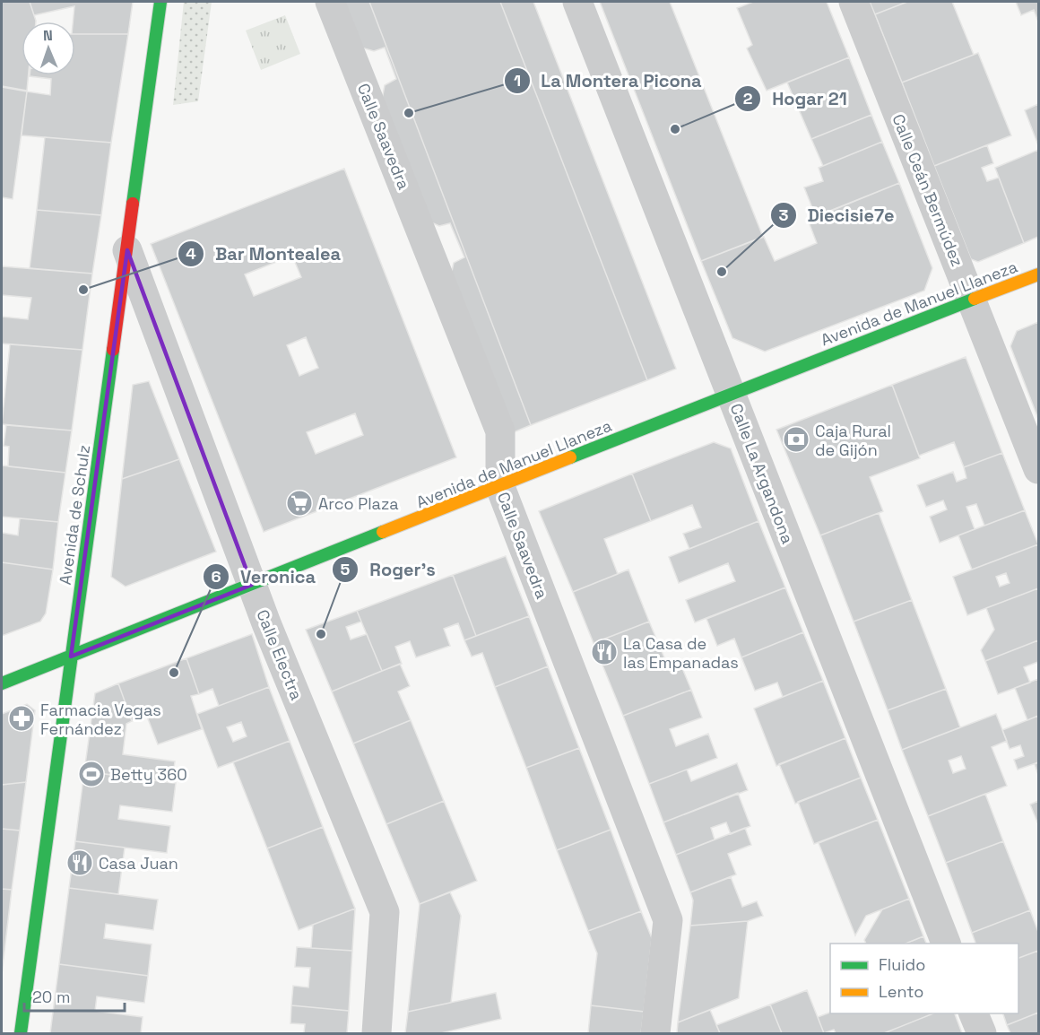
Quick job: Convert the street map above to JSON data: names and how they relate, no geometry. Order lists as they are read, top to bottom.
{
  "streets": {
    "main road": ["Avenida de Manuel Llaneza", "Avenida de Schulz"],
    "street": [
      "Calle Saavedra",
      "Calle Ceán Bermúdez",
      "Calle La Argandona",
      "Calle Electra"
    ]
  },
  "crossings": [
    ["Calle Saavedra", "Avenida de Manuel Llaneza"],
    ["Calle Ceán Bermúdez", "Avenida de Manuel Llaneza"],
    ["Avenida de Manuel Llaneza", "Calle La Argandona"],
    ["Avenida de Manuel Llaneza", "Avenida de Schulz"],
    ["Avenida de Manuel Llaneza", "Calle Electra"],
    ["Avenida de Schulz", "Calle Electra"]
  ],
  "places": {
    "other": [
      "La Montera Picona",
      "Hogar 21",
      "Diecisie7e",
      "Bar Montealea",
      "Roger's",
      "Veronica"
    ],
    "bank": ["Caja Rural de Gijón"],
    "supermarket": ["Arco Plaza"],
    "restaurant": ["La Casa de las Empanadas", "Casa Juan"],
    "pharmacy": ["Farmacia Vegas Fernández"],
    "sports": ["Betty 360"]
  },
  "legend": ["Fluido", "Lento"],
  "scale_bar": "20 m",
  "north": "top"
}
